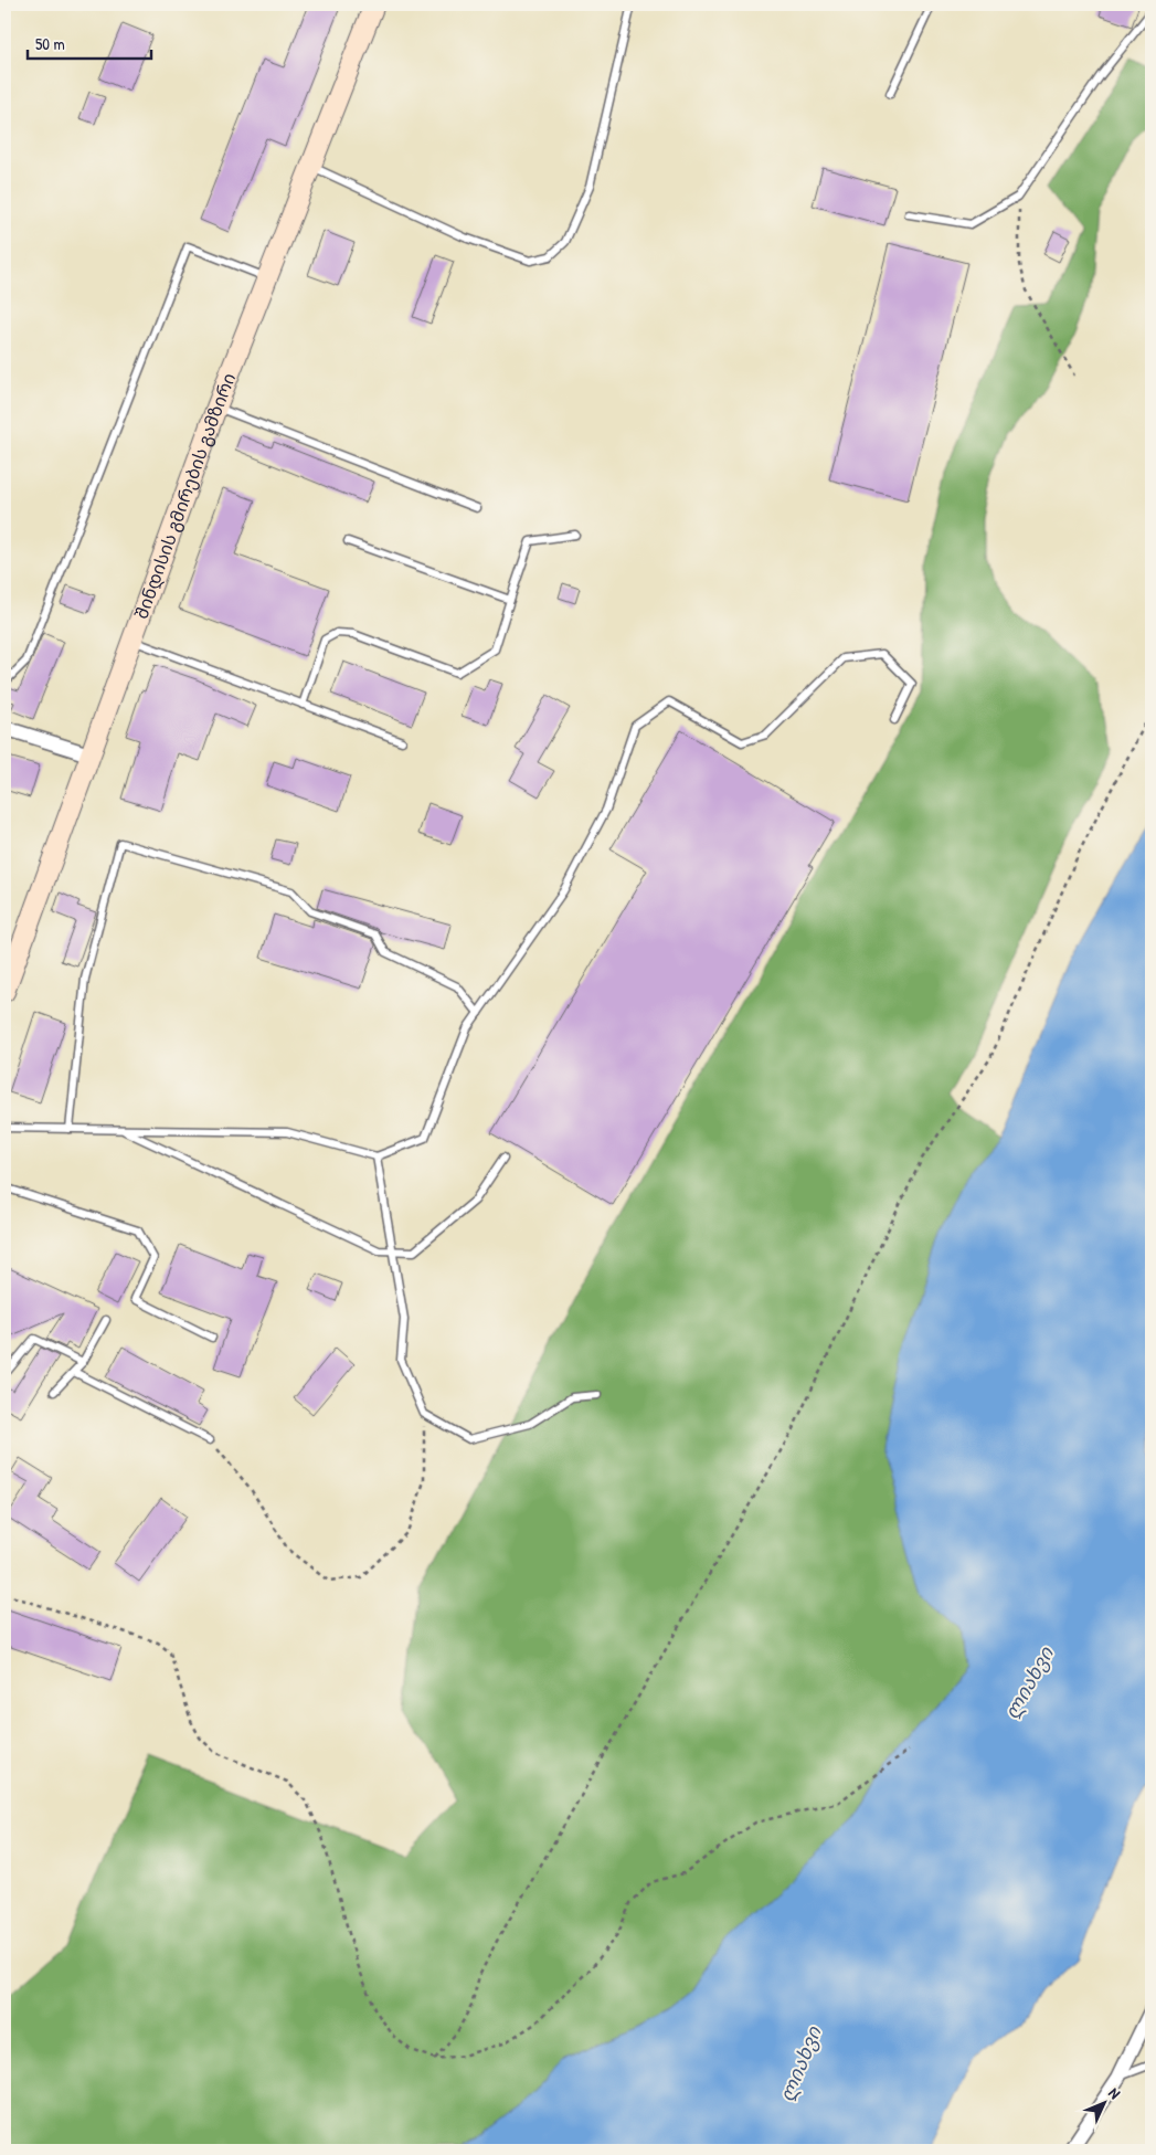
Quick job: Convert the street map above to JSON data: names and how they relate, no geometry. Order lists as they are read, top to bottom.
{
  "streets": {
    "main road": ["შინდისის გმირების გამზირი"]
  },
  "water": ["ლიახვი"],
  "scale_bar": "50 m",
  "north": "top right"
}
